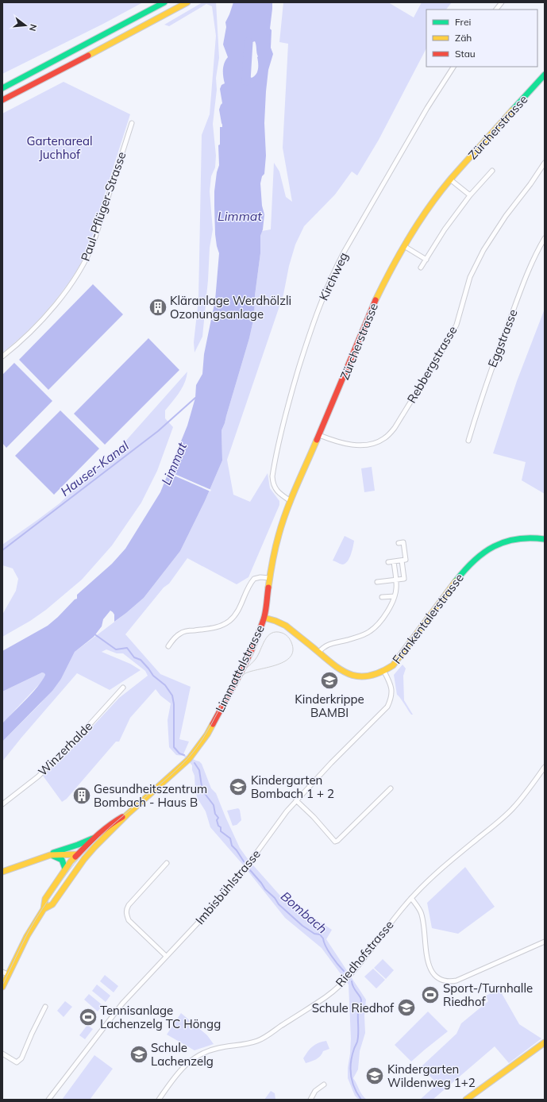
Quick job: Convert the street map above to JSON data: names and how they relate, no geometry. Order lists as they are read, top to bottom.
{
  "streets": {
    "main road": ["Zürcherstrasse", "Frankentalerstrasse", "Limmattalstrasse"],
    "street": [
      "Paul-Pflüger-Strasse",
      "Kirchweg",
      "Eggstrasse",
      "Rebbergstrasse",
      "Winzerhalde",
      "Imbisbühlstrasse",
      "Riedhofstrasse"
    ]
  },
  "crossings": [
    ["Zürcherstrasse", "Rebbergstrasse"],
    ["Zürcherstrasse", "Limmattalstrasse"],
    ["Kirchweg", "Limmattalstrasse"],
    ["Rebbergstrasse", "Limmattalstrasse"],
    ["Frankentalerstrasse", "Limmattalstrasse"],
    ["Frankentalerstrasse", "Imbisbühlstrasse"]
  ],
  "water": ["Limmat", "Hauser-Kanal", "Bombach"],
  "parks": ["Gartenareal Juchhof"],
  "places": {
    "building": ["Kläranlage Werdhölzli Ozonungsanlage", "Gesundheitszentrum Bombach - Haus B"],
    "school or university": [
      "Kinderkrippe BAMBI",
      "Kindergarten Bombach 1 + 2",
      "Schule Riedhof",
      "Schule Lachenzelg",
      "Kindergarten Wildenweg 1+2"
    ],
    "sports": ["Sport-/Turnhalle Riedhof", "Tennisanlage Lachenzelg TC Höngg"]
  },
  "legend": ["Frei", "Zäh", "Stau"],
  "north": "right"
}
